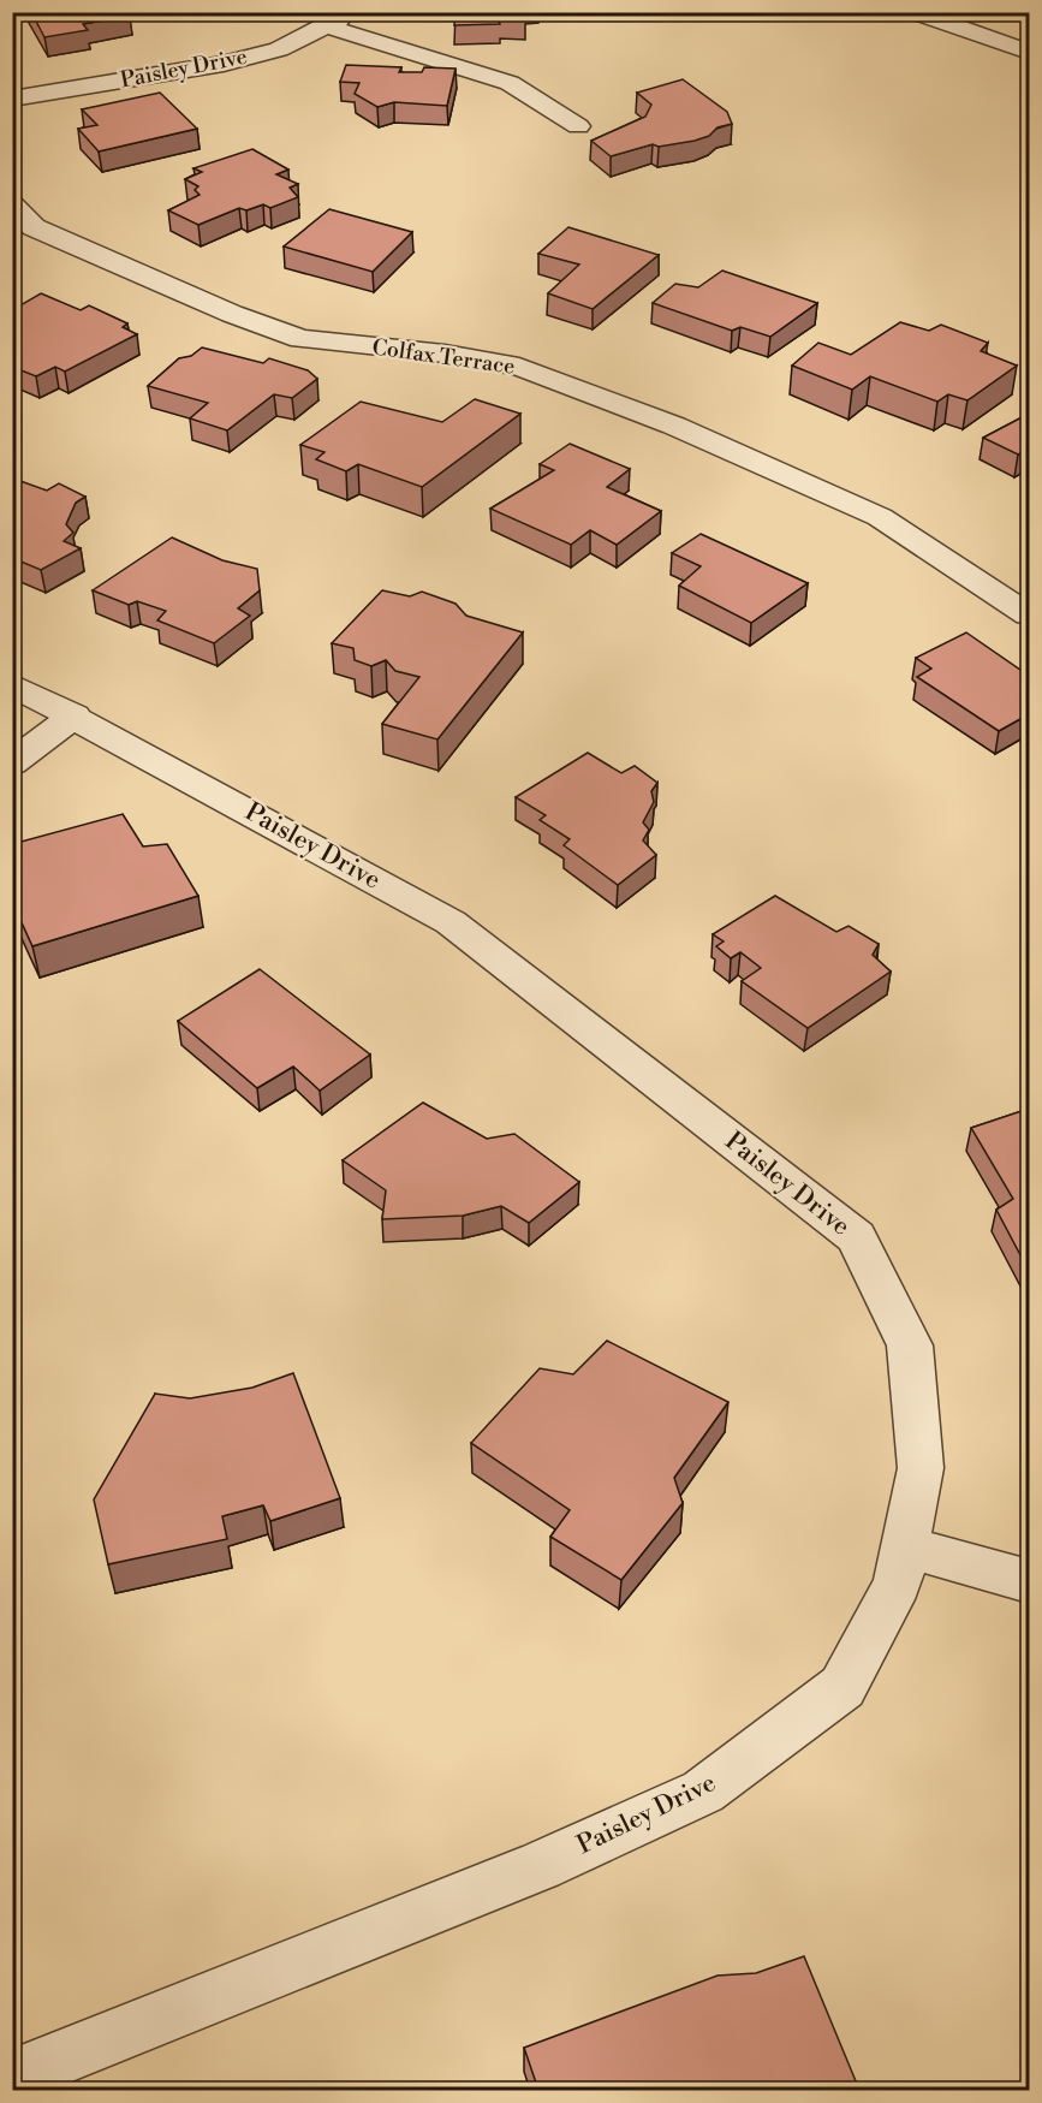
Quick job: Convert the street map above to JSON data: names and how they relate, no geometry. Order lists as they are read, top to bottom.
{
  "streets": {
    "street": ["Paisley Drive", "Colfax Terrace"]
  }
}
